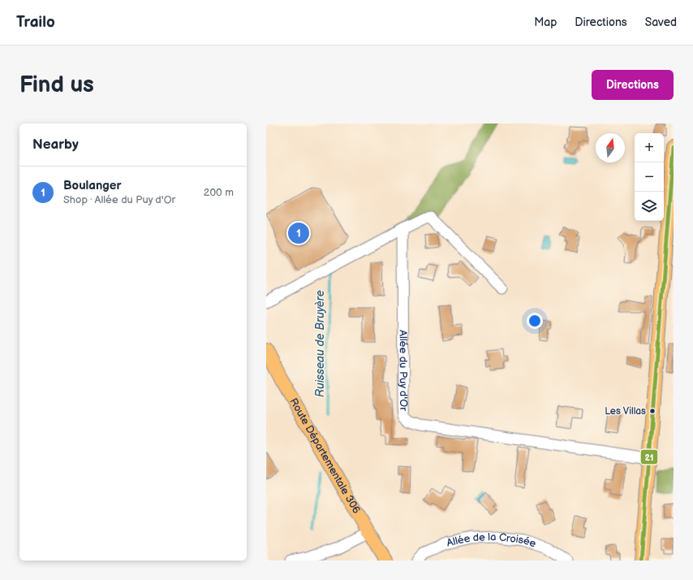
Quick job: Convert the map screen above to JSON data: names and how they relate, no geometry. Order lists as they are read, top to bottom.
{
  "streets": {
    "main road": ["Route Départementale 306"],
    "street": ["Allée du Puy d'Or", "Allée de la Croisée"]
  },
  "water": ["Ruisseau de Bruyère"],
  "places": ["Les Villas"],
  "lines": ["transit line 21"],
  "north": "top",
  "page": {
    "header": "Trailo",
    "nav": ["Map", "Directions", "Saved"],
    "buttons": "Directions",
    "title": "Find us",
    "heading": "Nearby",
    "map_buttons": ["+", "−"],
    "list": [
      {
        "mark": "1",
        "name": "Boulanger",
        "note": "Shop · Allée du Puy d'Or",
        "value": "200 m"
      }
    ],
    "pins": "1"
  }
}
